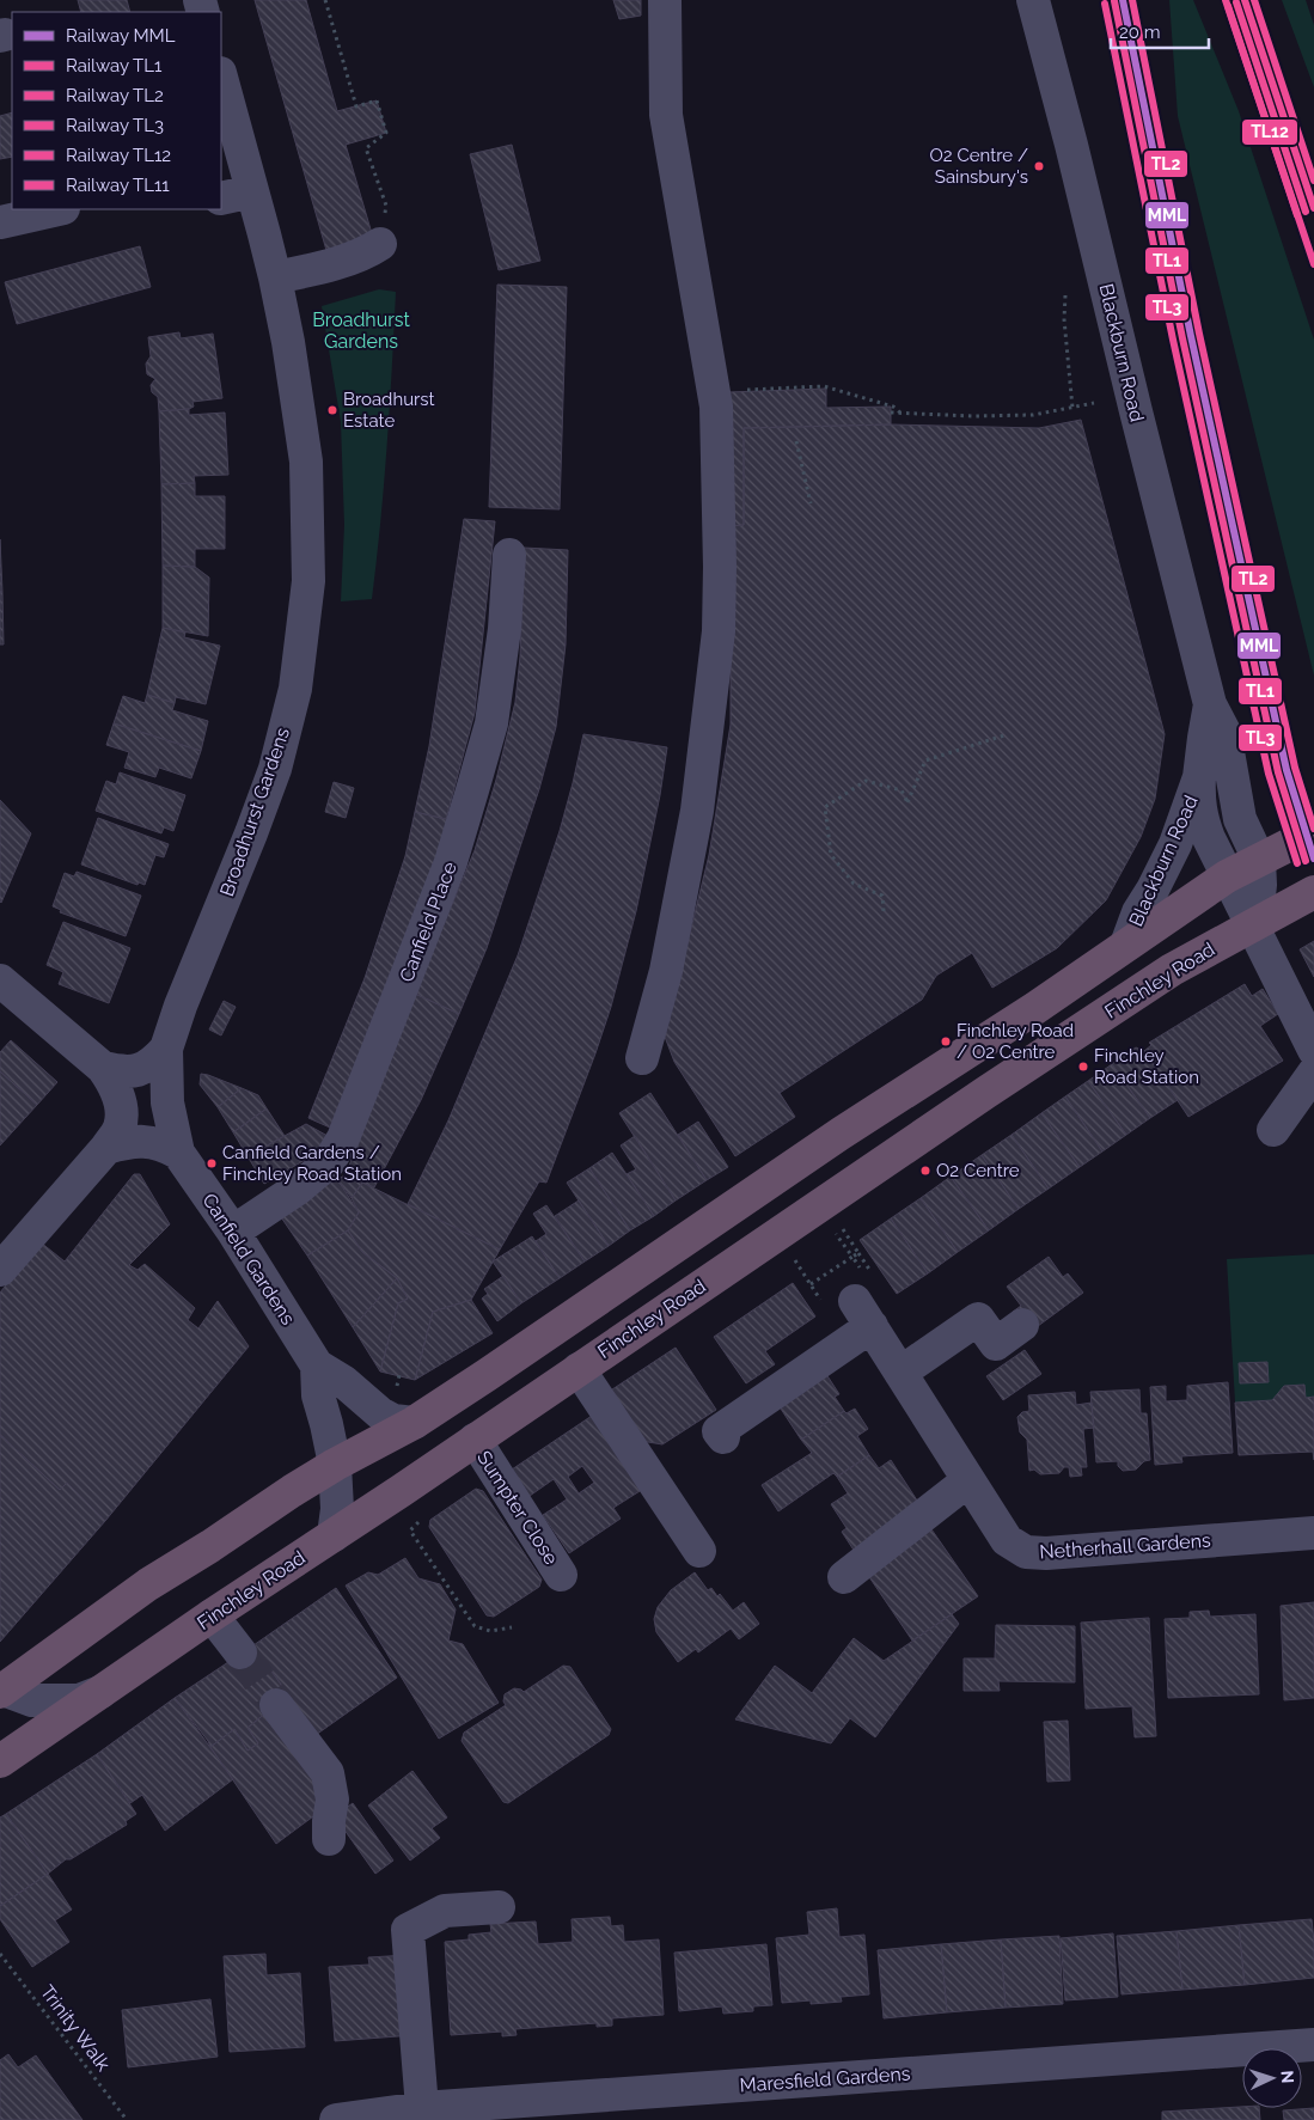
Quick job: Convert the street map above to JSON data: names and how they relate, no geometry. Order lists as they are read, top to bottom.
{
  "streets": {
    "highway": ["Finchley Road"],
    "street": [
      "Blackburn Road",
      "Broadhurst Gardens",
      "Canfield Place",
      "Canfield Gardens",
      "Sumpter Close",
      "Netherhall Gardens",
      "Maresfield Gardens"
    ],
    "path": ["Trinity Walk"]
  },
  "crossings": [
    ["Blackburn Road", "Finchley Road"],
    ["Broadhurst Gardens", "Canfield Gardens"],
    ["Canfield Place", "Canfield Gardens"],
    ["Finchley Road", "Canfield Gardens"],
    ["Finchley Road", "Sumpter Close"]
  ],
  "parks": ["Broadhurst Gardens"],
  "places": [
    "O2 Centre / Sainsbury's",
    "Broadhurst Estate",
    "Finchley Road / O2 Centre",
    "Finchley Road Station",
    "Canfield Gardens / Finchley Road Station",
    "O2 Centre"
  ],
  "lines": [
    "rail line MML",
    "rail line TL2",
    "rail line TL12",
    "rail line TL11",
    "rail line TL1",
    "rail line TL3"
  ],
  "legend": [
    "Railway MML",
    "Railway TL1",
    "Railway TL2",
    "Railway TL3",
    "Railway TL12",
    "Railway TL11"
  ],
  "scale_bar": "20 m",
  "north": "right"
}
